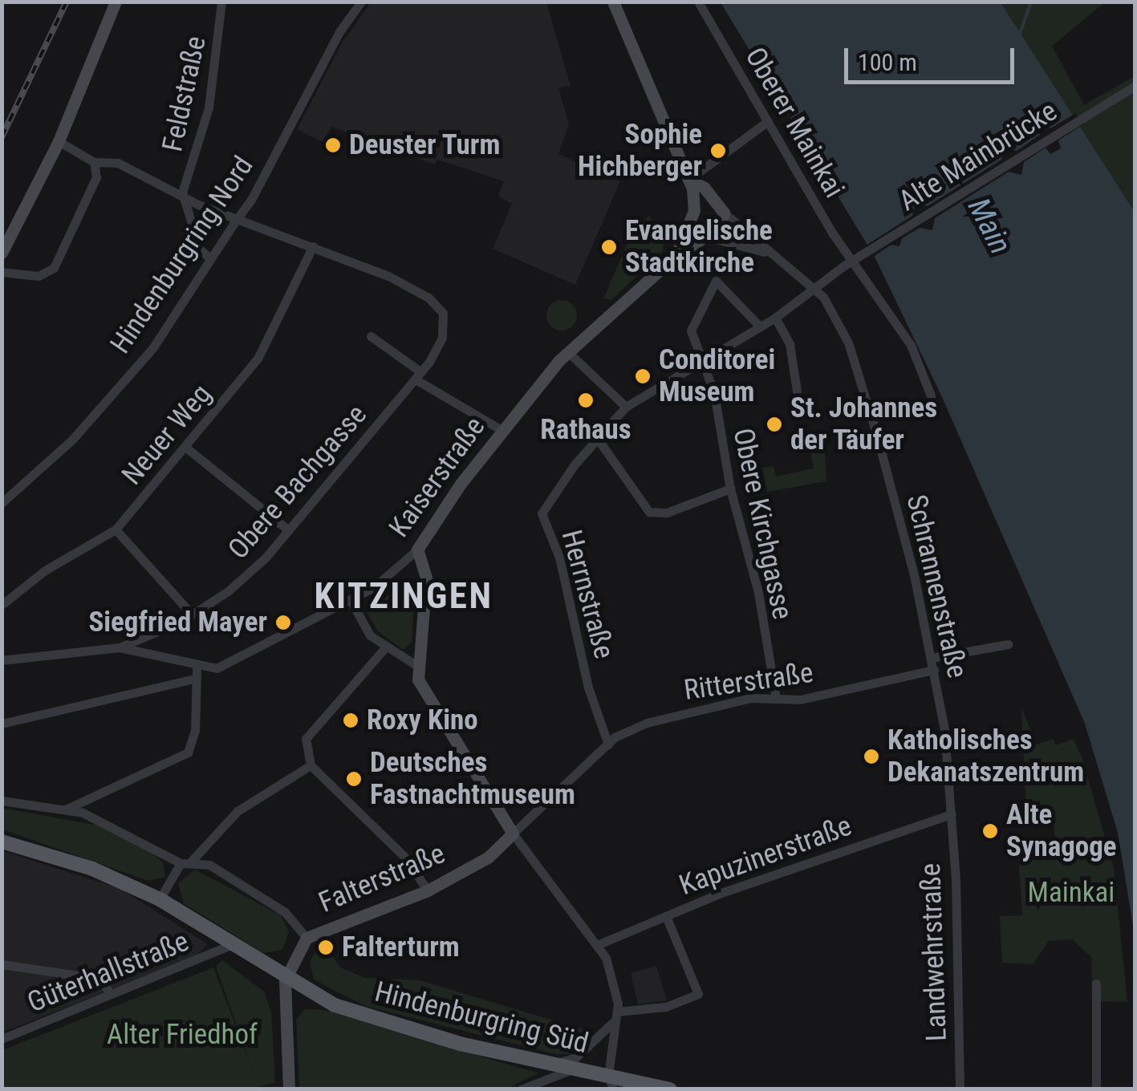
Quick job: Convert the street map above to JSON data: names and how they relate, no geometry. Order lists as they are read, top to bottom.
{
  "streets": {
    "main road": ["Hindenburgring Süd"],
    "street": [
      "Feldstraße",
      "Oberer Mainkai",
      "Alte Mainbrücke",
      "Hindenburgring Nord",
      "Neuer Weg",
      "Kaiserstraße",
      "Obere Bachgasse",
      "Obere Kirchgasse",
      "Schrannenstraße",
      "Herrnstraße",
      "Ritterstraße",
      "Kapuzinerstraße",
      "Falterstraße",
      "Landwehrstraße",
      "Güterhallstraße"
    ]
  },
  "crossings": [
    ["Oberer Mainkai", "Alte Mainbrücke"],
    ["Alte Mainbrücke", "Obere Kirchgasse"],
    ["Alte Mainbrücke", "Schrannenstraße"],
    ["Alte Mainbrücke", "Herrnstraße"],
    ["Neuer Weg", "Obere Bachgasse"],
    ["Obere Kirchgasse", "Ritterstraße"],
    ["Schrannenstraße", "Ritterstraße"],
    ["Schrannenstraße", "Kapuzinerstraße"],
    ["Schrannenstraße", "Landwehrstraße"],
    ["Herrnstraße", "Ritterstraße"],
    ["Ritterstraße", "Falterstraße"],
    ["Kapuzinerstraße", "Landwehrstraße"],
    ["Falterstraße", "Hindenburgring Süd"],
    ["Güterhallstraße", "Hindenburgring Süd"]
  ],
  "districts": ["KITZINGEN"],
  "water": ["Main"],
  "parks": ["Mainkai", "Alter Friedhof"],
  "places": [
    "Deuster Turm",
    "Sophie Hichberger",
    "Evangelische Stadtkirche",
    "Conditorei Museum",
    "Rathaus",
    "St. Johannes der Täufer",
    "Siegfried Mayer",
    "Roxy Kino",
    "Katholisches Dekanatszentrum",
    "Deutsches Fastnachtmuseum",
    "Alte Synagoge",
    "Falterturm"
  ],
  "scale_bar": "100 m"
}
